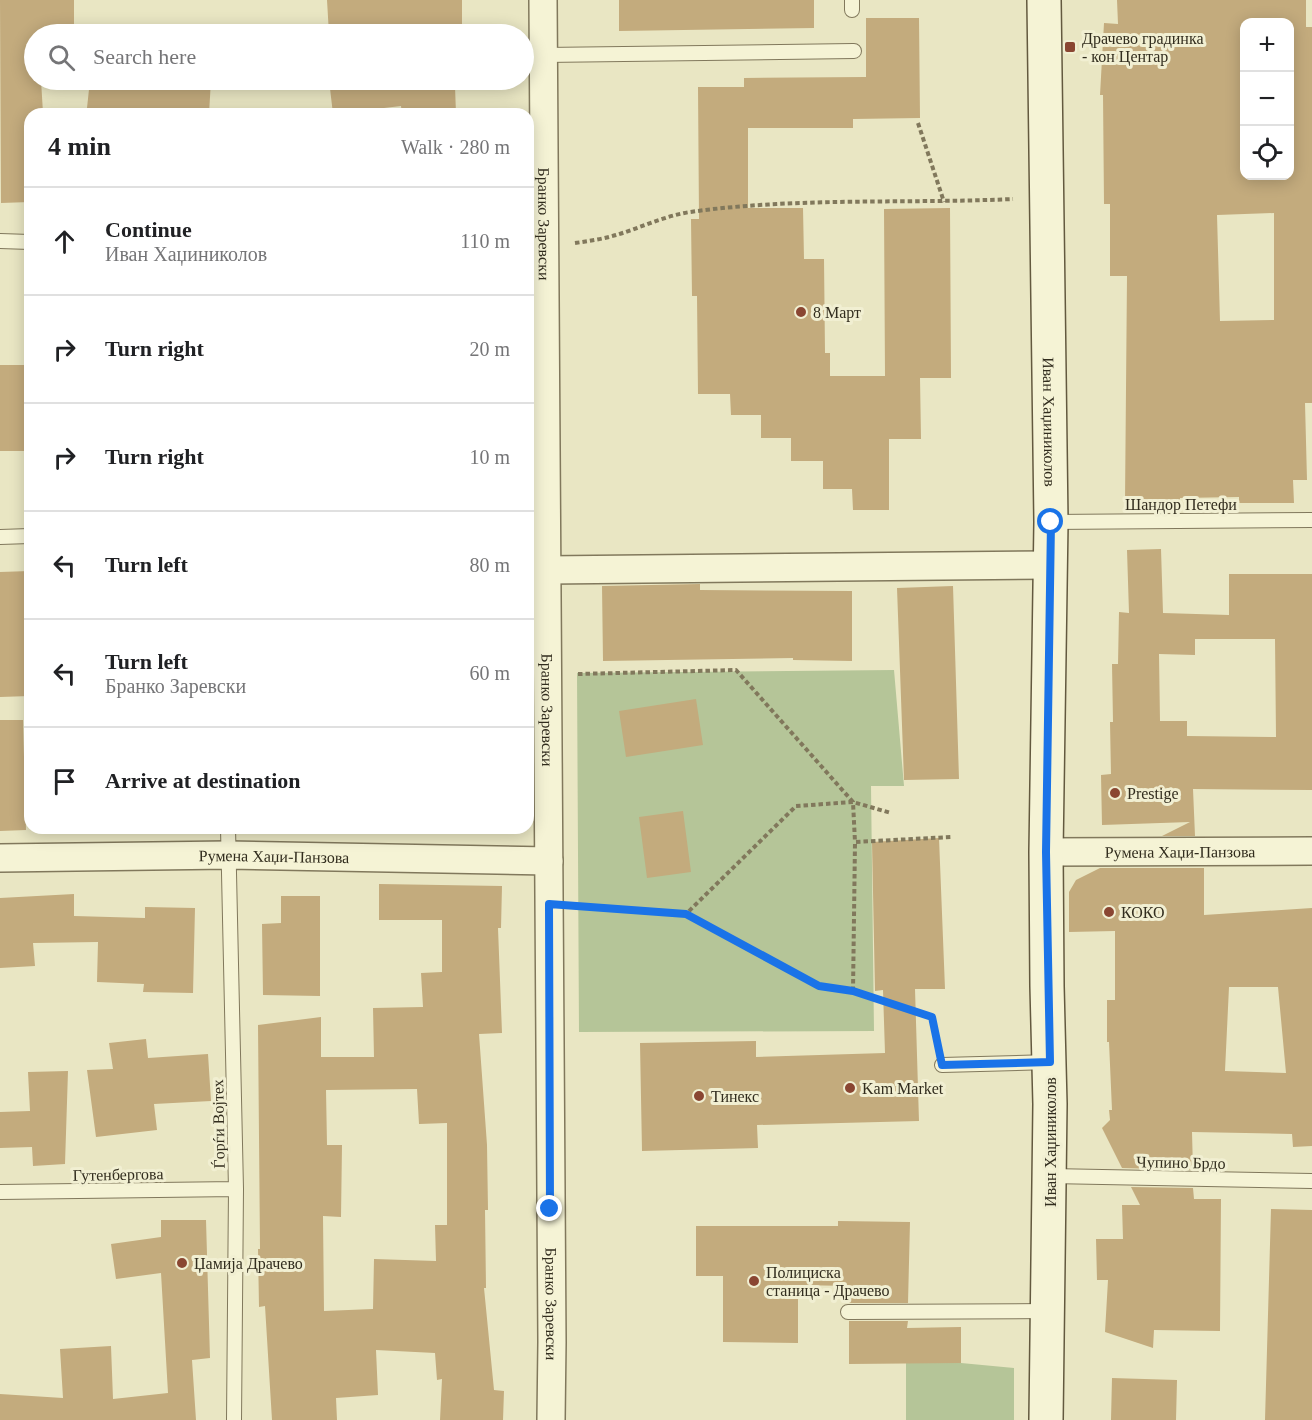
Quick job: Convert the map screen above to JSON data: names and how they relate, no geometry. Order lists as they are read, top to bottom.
{
  "streets": {
    "street": ["Бранко Заревски", "Иван Хаџиниколов", "Румена Хаџи-Панзова"],
    "lane": [
      "Шандор Петефи",
      "Ѓорѓи Војтех",
      "Чупино Брдо",
      "Гутенбергова"
    ]
  },
  "crossings": [
    ["Бранко Заревски", "Румена Хаџи-Панзова"],
    ["Иван Хаџиниколов", "Шандор Петефи"],
    ["Иван Хаџиниколов", "Румена Хаџи-Панзова"],
    ["Иван Хаџиниколов", "Чупино Брдо"],
    ["Румена Хаџи-Панзова", "Ѓорѓи Војтех"],
    ["Ѓорѓи Војтех", "Гутенбергова"]
  ],
  "places": {
    "transit": ["Драчево градинка - кон Центар"],
    "other": [
      "8 Март",
      "Prestige",
      "КОКО",
      "Kam Market",
      "Тинекс",
      "Џамија Драчево",
      "Полициска станица - Драчево"
    ]
  },
  "page": {
    "map_buttons": ["+", "−"],
    "search": "Search here",
    "heading": ["4 min", "Walk · 280 m"],
    "list": [
      ["Continue", "Иван Хаџиниколов", "110 m"],
      ["Turn right", "20 m"],
      ["Turn right", "10 m"],
      ["Turn left", "80 m"],
      ["Turn left", "Бранко Заревски", "60 m"],
      "Arrive at destination"
    ]
  }
}
